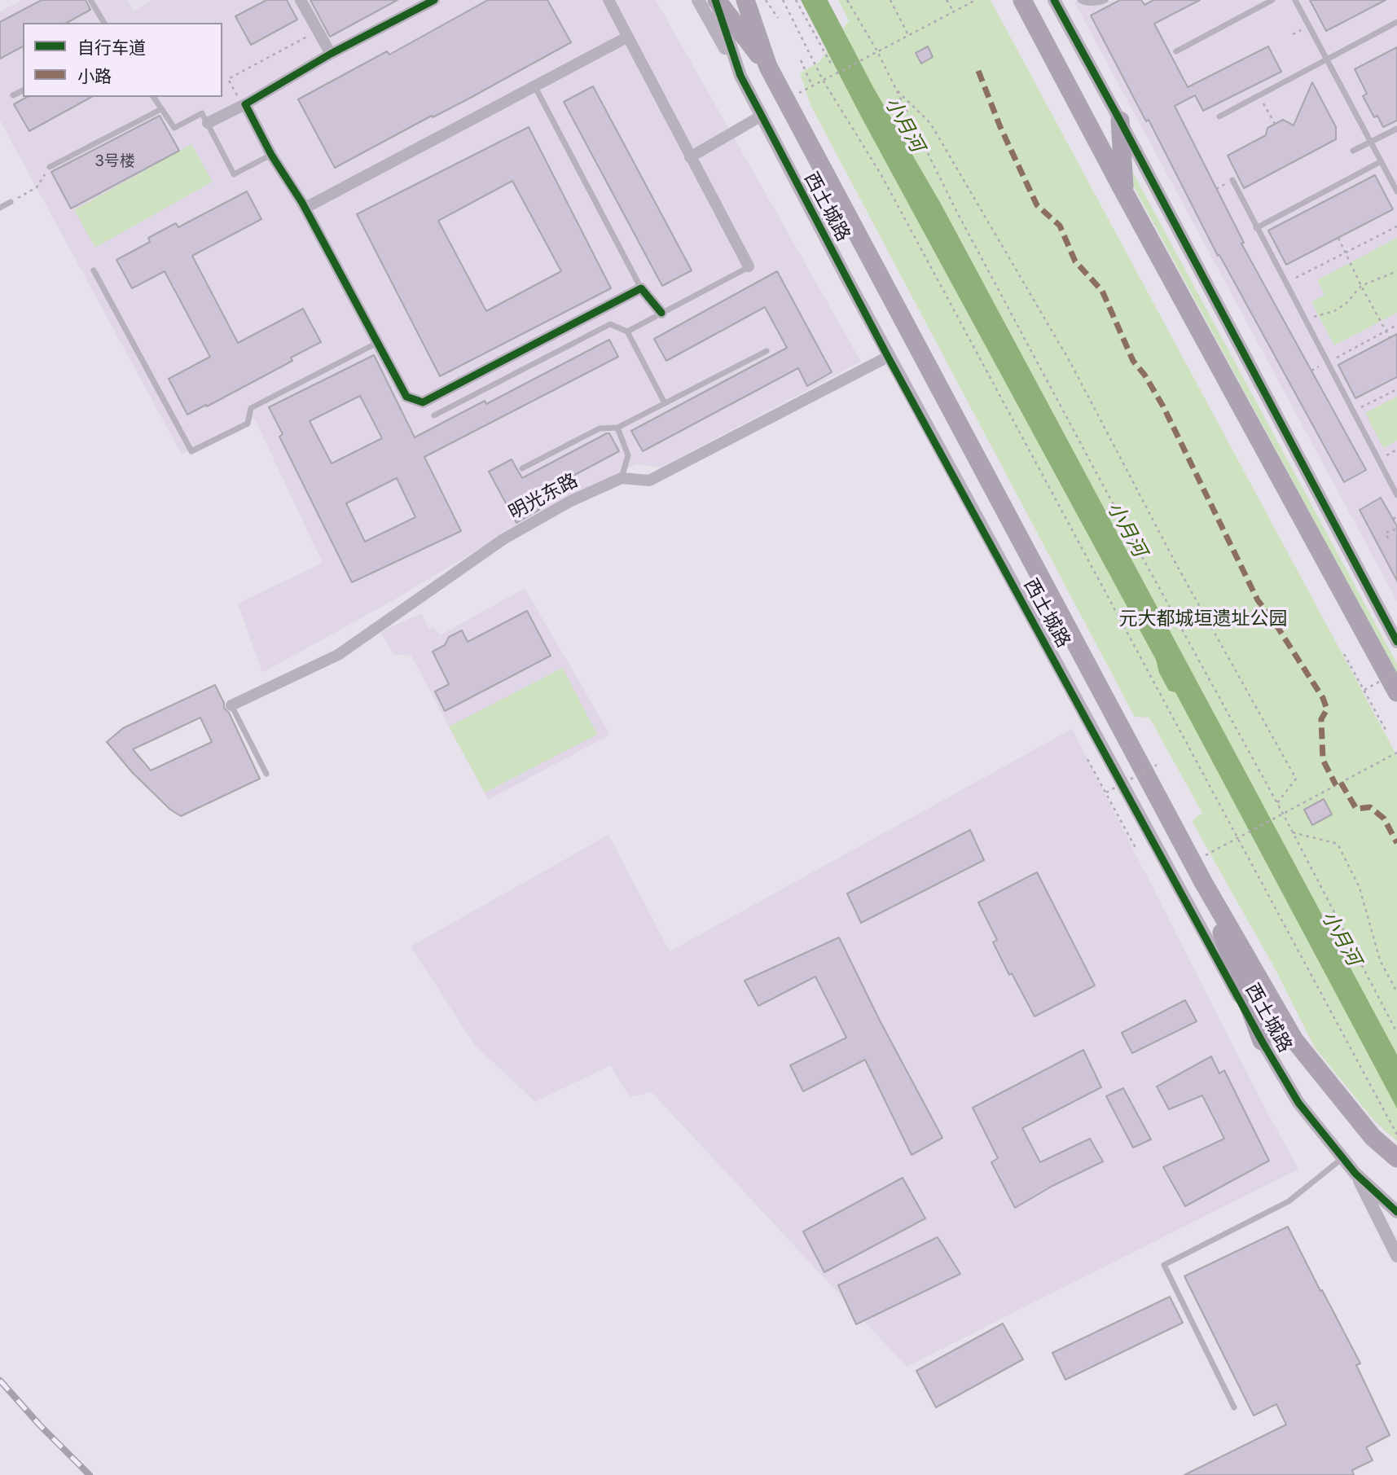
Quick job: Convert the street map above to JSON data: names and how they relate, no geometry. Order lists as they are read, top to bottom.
{
  "streets": {
    "street": ["西土城路", "明光东路"]
  },
  "crossings": [
    ["西土城路", "明光东路"]
  ],
  "water": ["小月河"],
  "parks": ["元大都城垣遗址公园"],
  "house_numbers": ["3号楼"],
  "legend": ["自行车道", "小路"]
}
